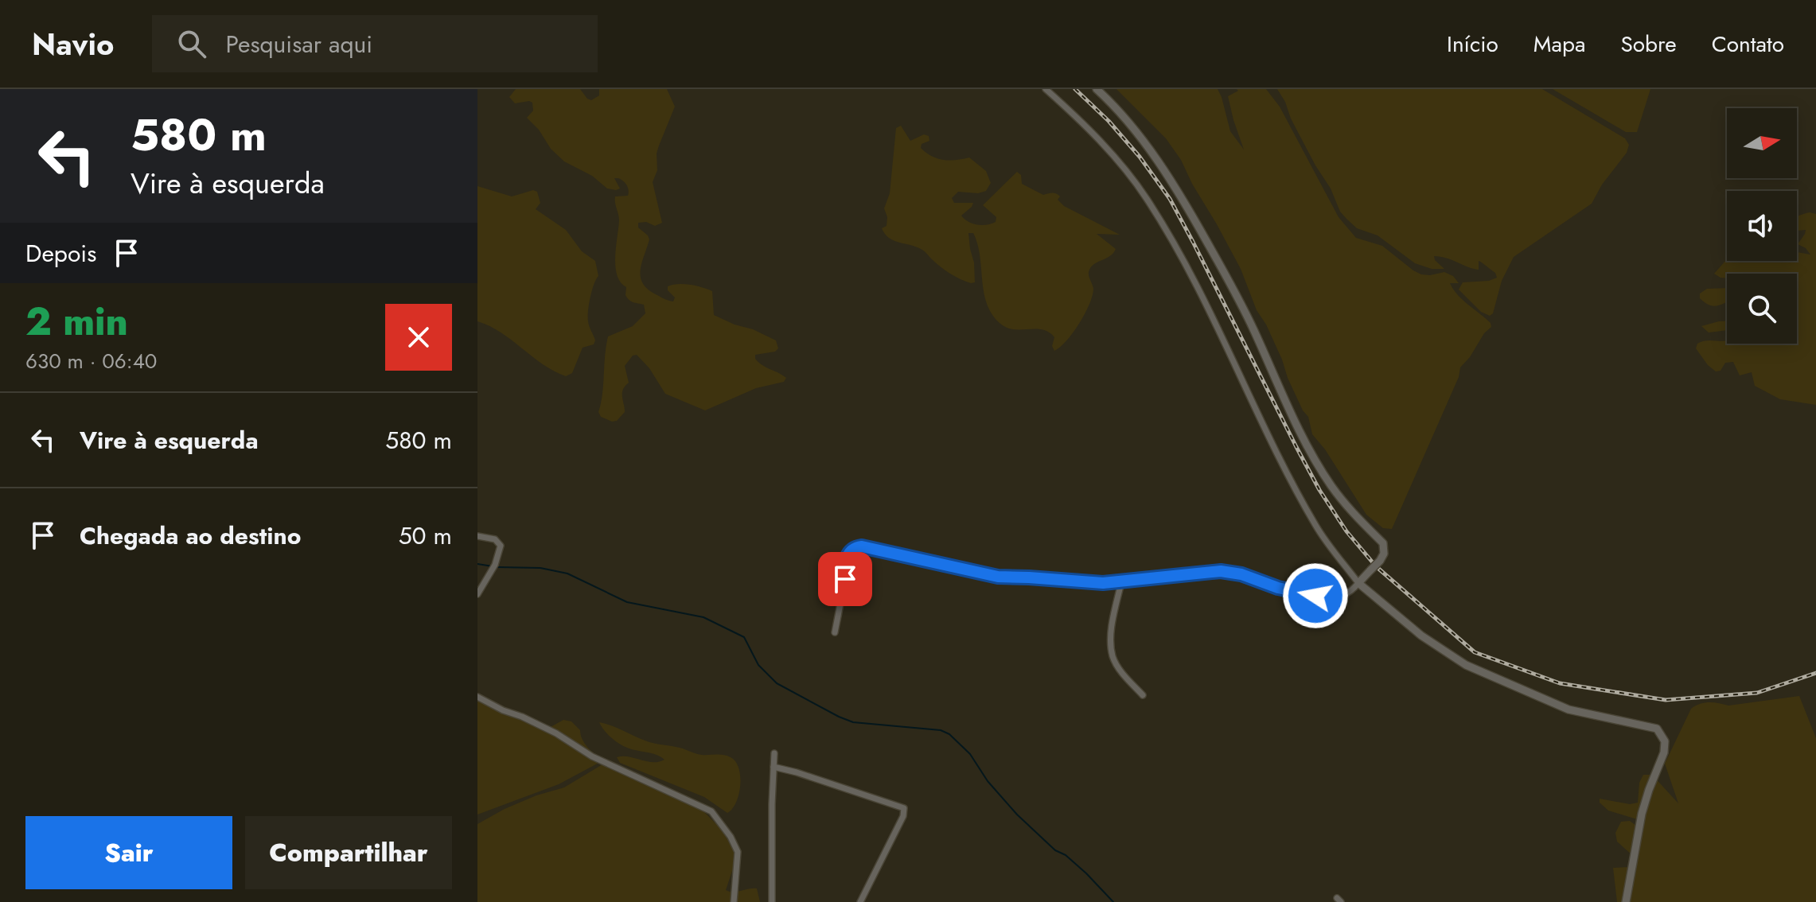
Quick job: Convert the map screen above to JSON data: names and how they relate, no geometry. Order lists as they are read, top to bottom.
{
  "north": "right",
  "page": {
    "header": "Navio",
    "search": "Pesquisar aqui",
    "nav": [
      "Início",
      "Mapa",
      "Sobre",
      "Contato"
    ],
    "turn": ["580 m", "Vire à esquerda"],
    "then": "Depois",
    "heading": ["2 min", "630 m · 06:40"],
    "list": [
      {
        "name": "Vire à esquerda",
        "value": "580 m"
      },
      {
        "name": "Chegada ao destino",
        "value": "50 m"
      }
    ],
    "buttons": ["Sair", "Compartilhar"]
  }
}
